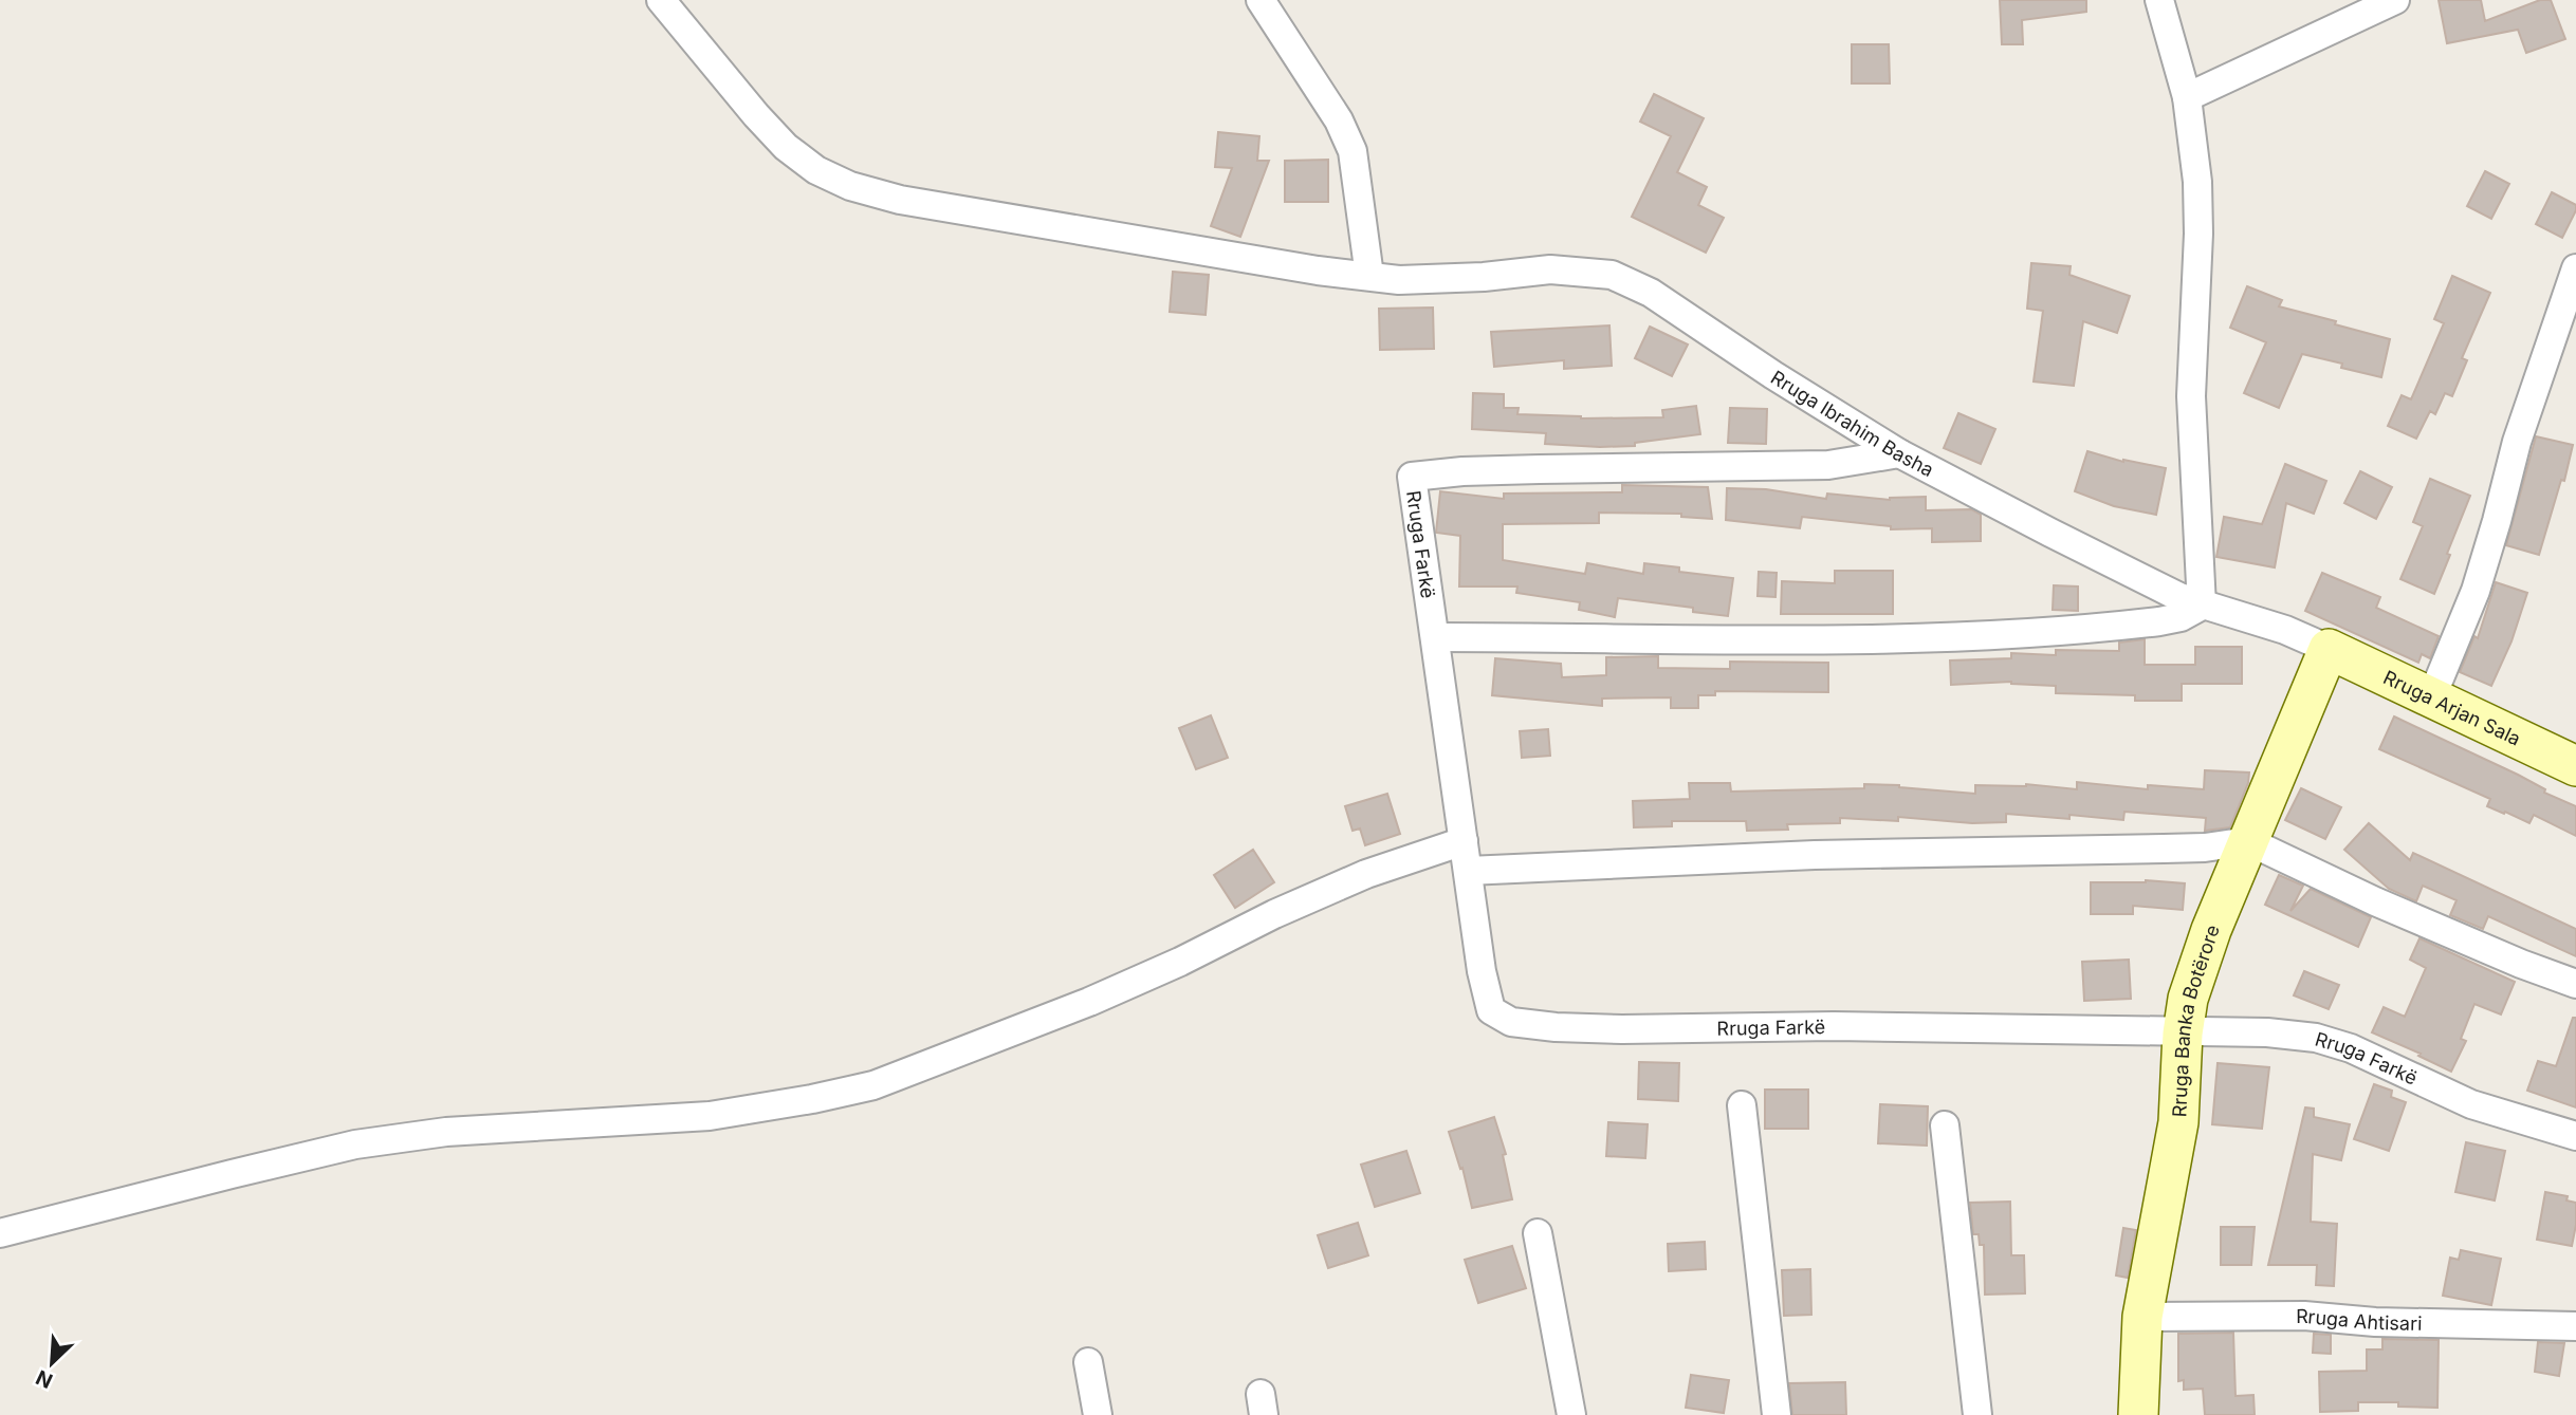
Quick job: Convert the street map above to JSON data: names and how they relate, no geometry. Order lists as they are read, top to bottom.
{
  "streets": {
    "street": [
      "Rruga Ibrahim Basha",
      "Rruga Farkë",
      "Rruga Arjan Sala",
      "Rruga Banka Botërore",
      "Rruga Ahtisari"
    ]
  },
  "crossings": [
    ["Rruga Ibrahim Basha", "Rruga Farkë"],
    ["Rruga Ibrahim Basha", "Rruga Arjan Sala"],
    ["Rruga Ibrahim Basha", "Rruga Banka Botërore"],
    ["Rruga Farkë", "Rruga Banka Botërore"],
    ["Rruga Arjan Sala", "Rruga Banka Botërore"],
    ["Rruga Banka Botërore", "Rruga Ahtisari"]
  ],
  "north": "bottom left"
}
